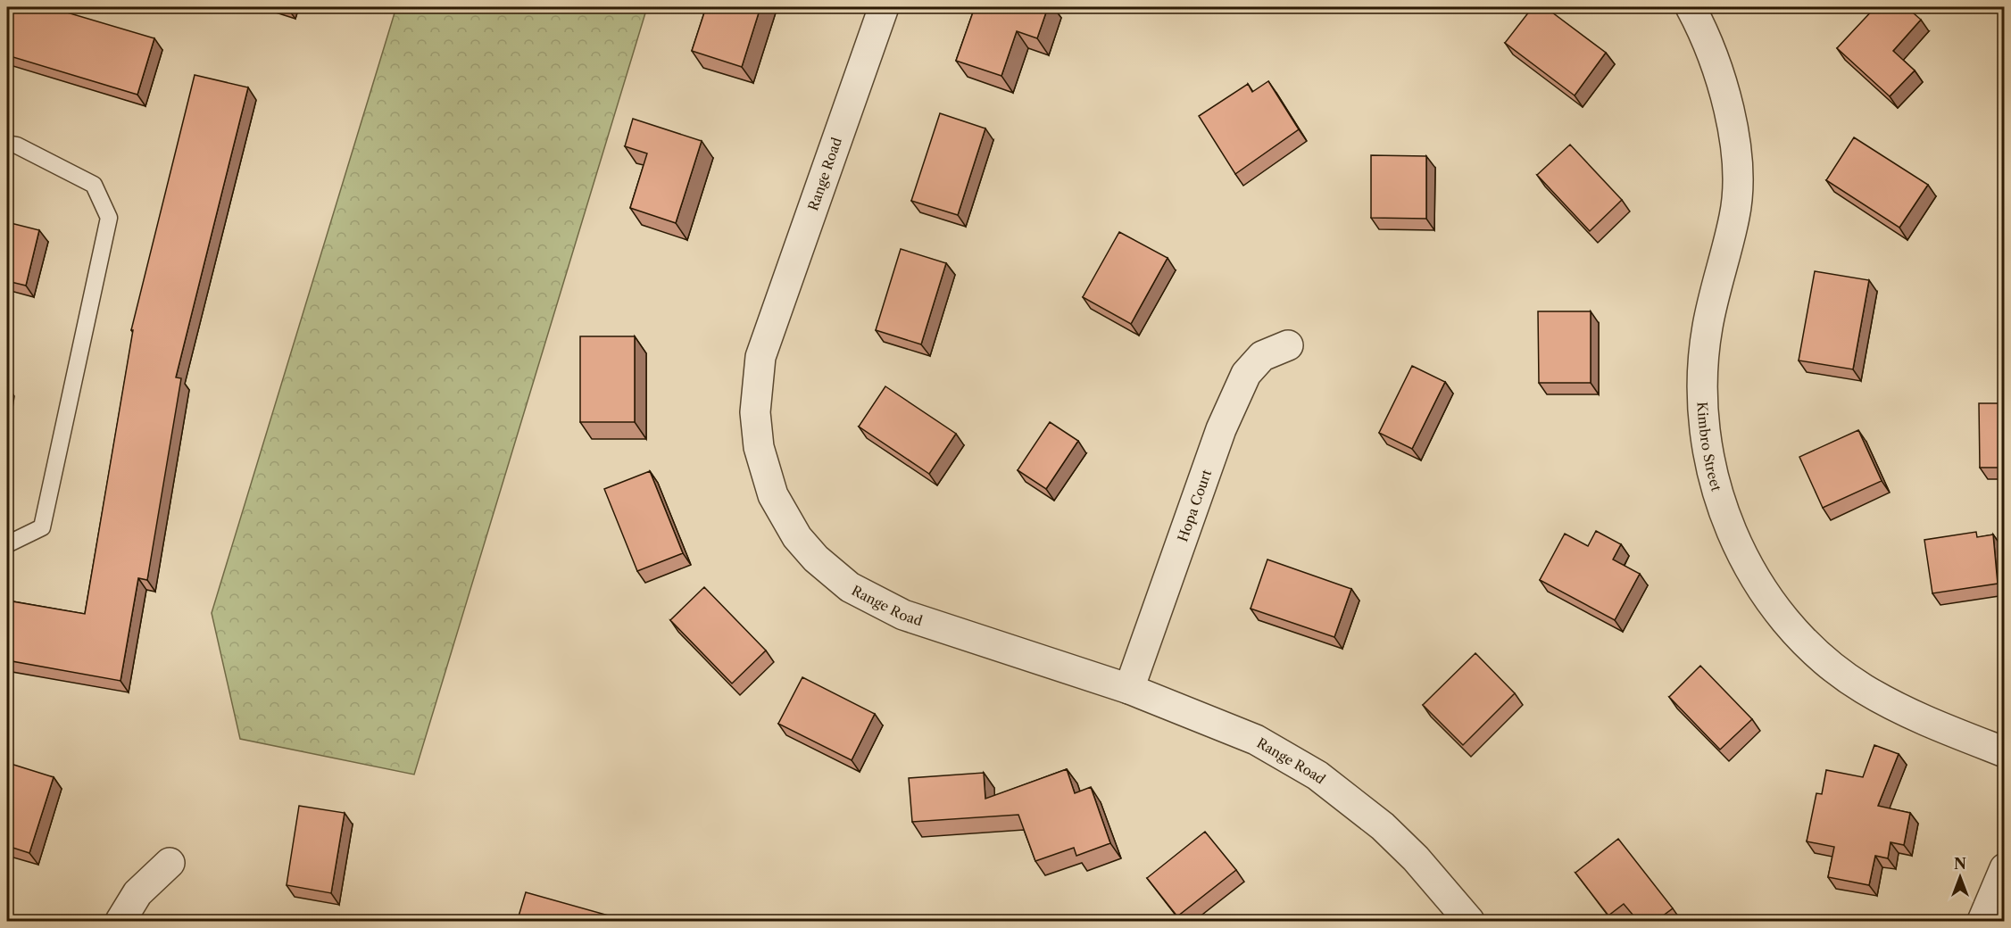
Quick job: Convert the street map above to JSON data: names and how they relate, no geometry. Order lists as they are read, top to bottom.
{
  "streets": {
    "street": ["Range Road", "Kimbro Street", "Hopa Court"]
  },
  "crossings": [
    ["Range Road", "Hopa Court"]
  ],
  "north": "top"
}
